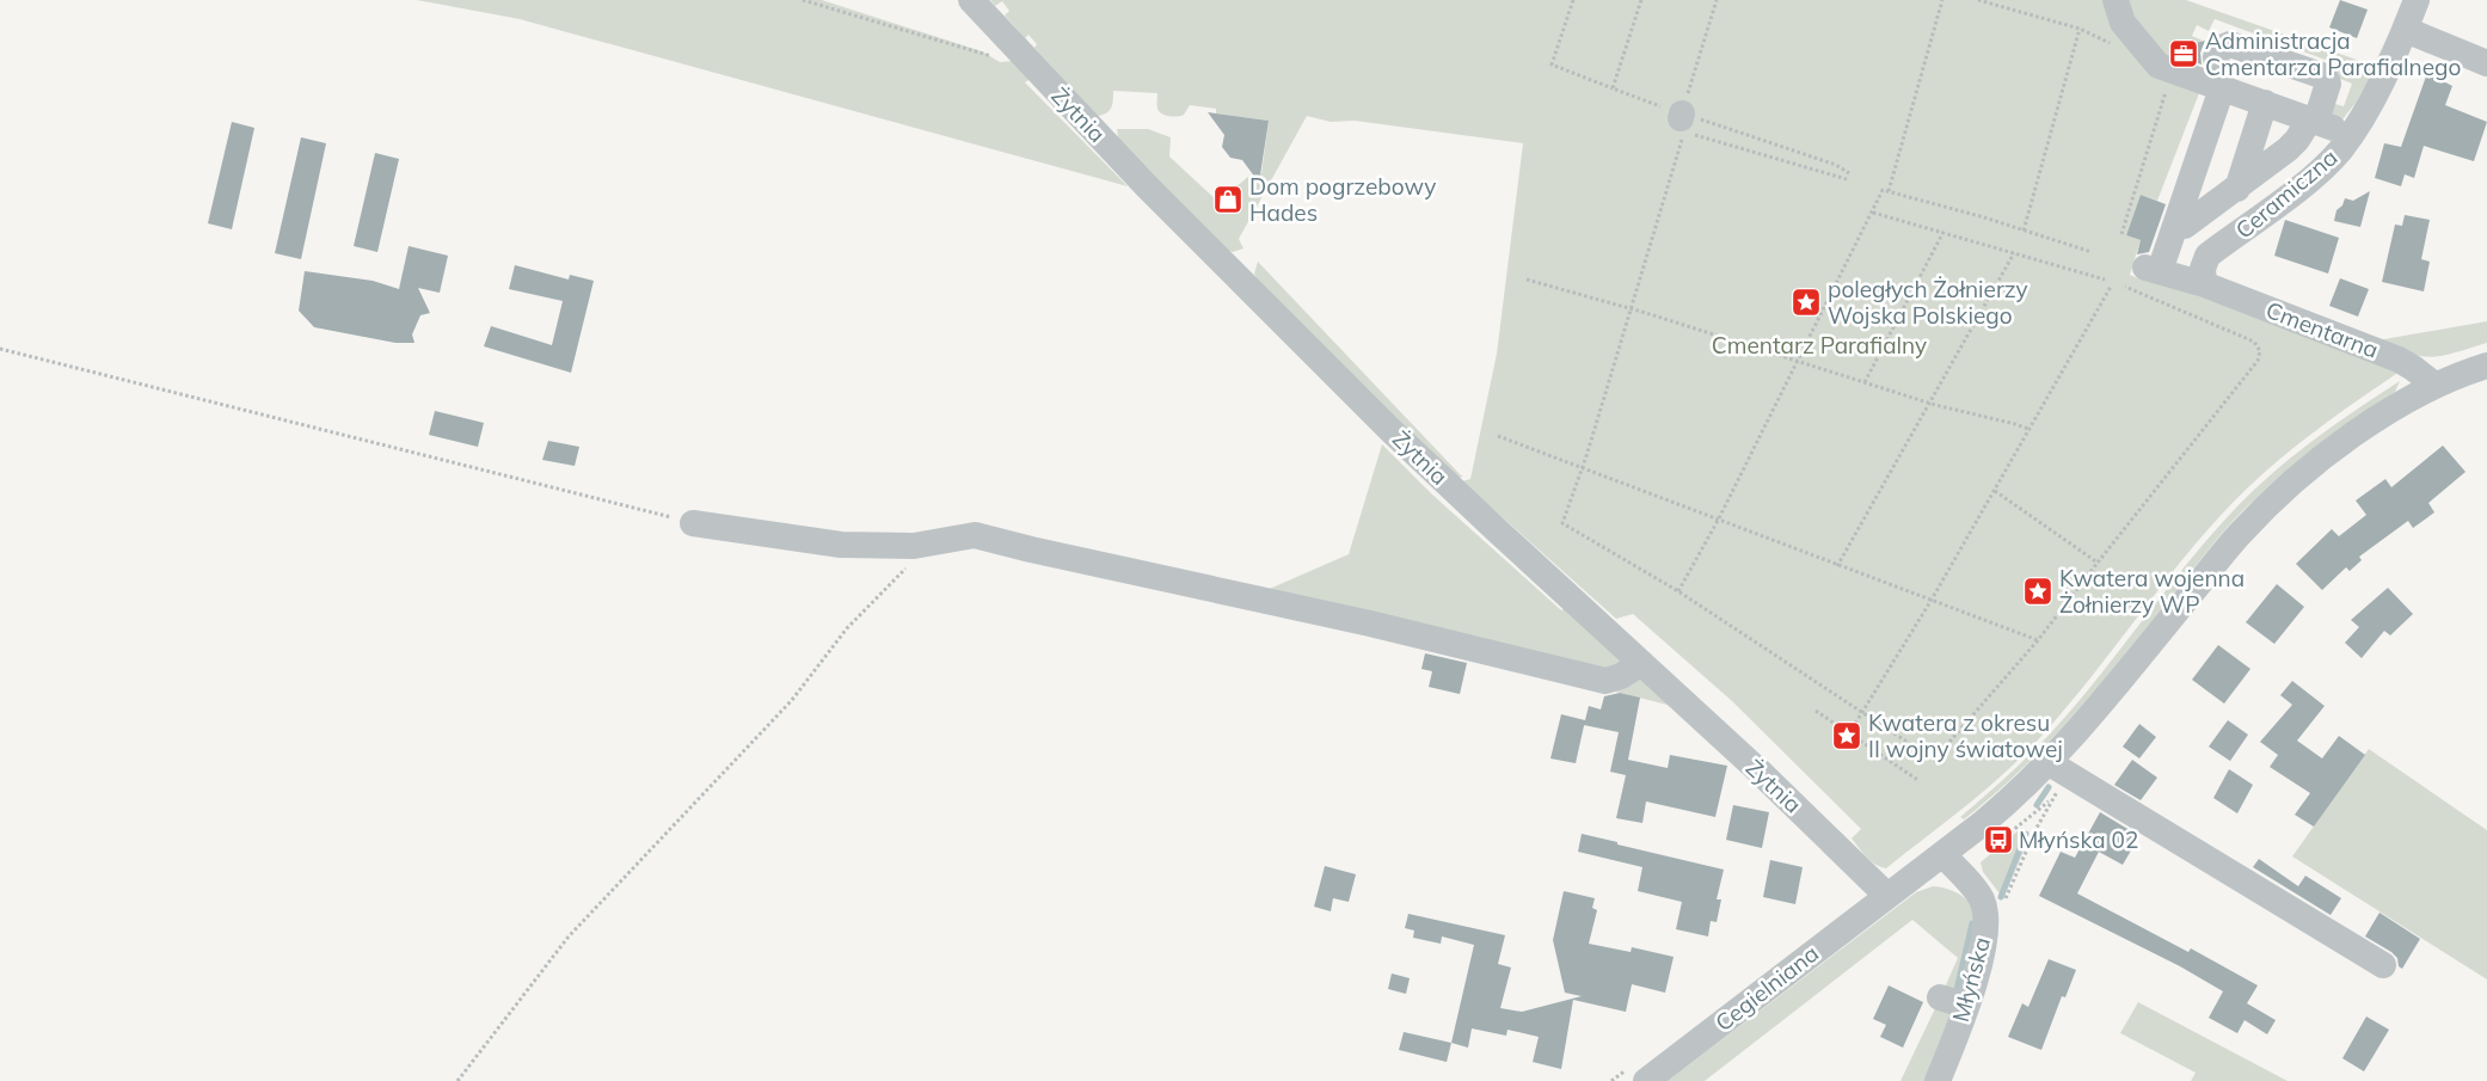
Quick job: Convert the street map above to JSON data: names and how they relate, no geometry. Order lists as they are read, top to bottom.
{
  "streets": {
    "street": [
      "Żytnia",
      "Ceramiczna",
      "Cmentarna",
      "Młyńska",
      "Cegielniana"
    ]
  },
  "crossings": [
    ["Żytnia", "Cegielniana"],
    ["Ceramiczna", "Cmentarna"],
    ["Cmentarna", "Cegielniana"],
    ["Młyńska", "Cegielniana"]
  ],
  "parks": ["Cmentarz Parafialny"],
  "places": {
    "office": ["Administracja Cmentarza Parafialnego"],
    "shop": ["Dom pogrzebowy Hades"],
    "place": ["poległych Żołnierzy Wojska Polskiego", "Kwatera wojenna Żołnierzy WP", "Kwatera z okresu II wojny światowej"],
    "bus stop": ["Młyńska 02"]
  }
}
